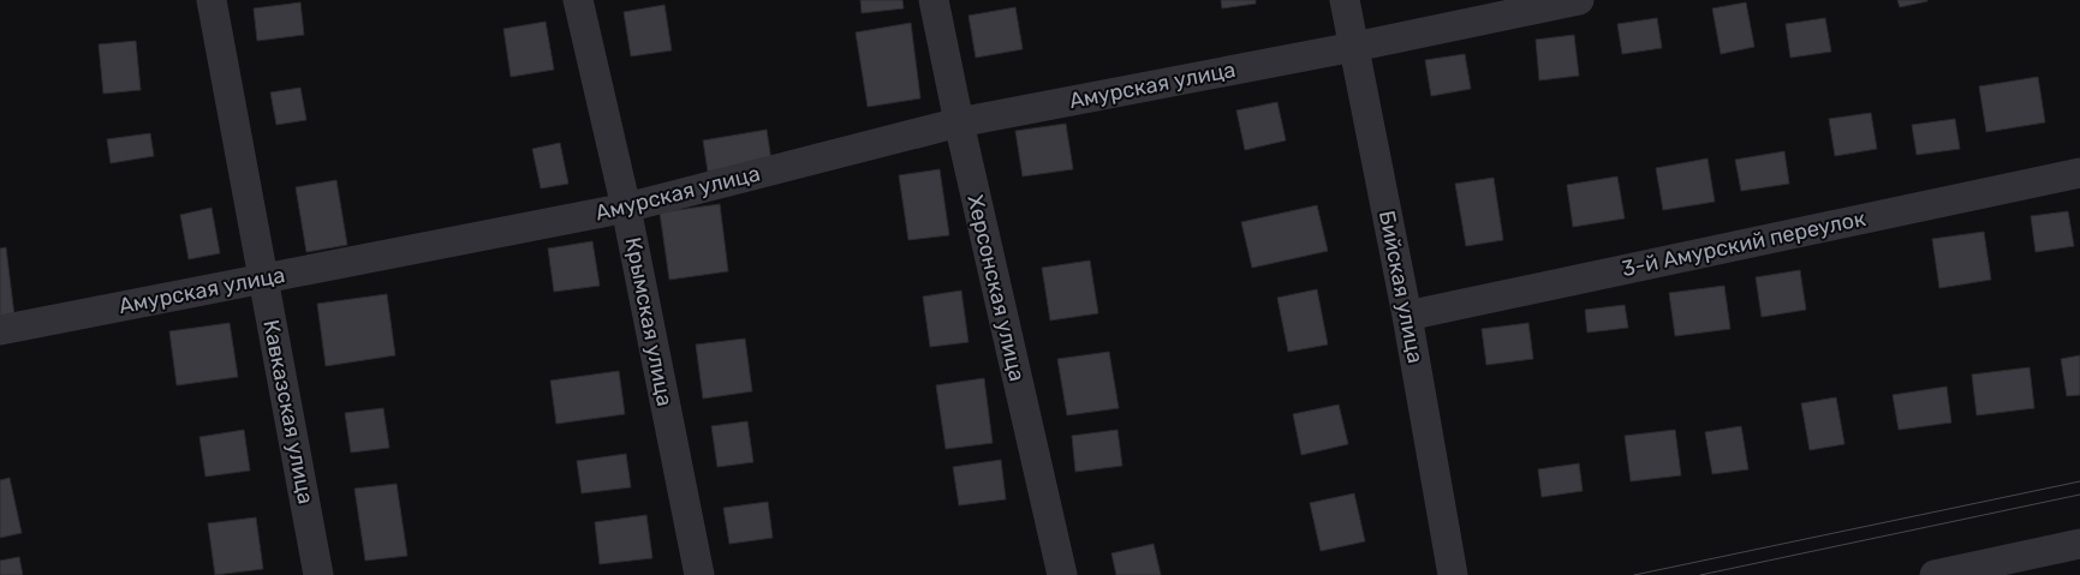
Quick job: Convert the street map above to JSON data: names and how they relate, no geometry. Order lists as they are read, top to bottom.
{
  "streets": {
    "street": [
      "Амурская улица",
      "3-й Амурский переулок",
      "Бийская улица",
      "Херсонская улица",
      "Крымская улица",
      "Кавказская улица"
    ]
  },
  "crossings": [
    ["Амурская улица", "Бийская улица"],
    ["Амурская улица", "Херсонская улица"],
    ["Амурская улица", "Крымская улица"],
    ["Амурская улица", "Кавказская улица"],
    ["3-й Амурский переулок", "Бийская улица"]
  ]
}
